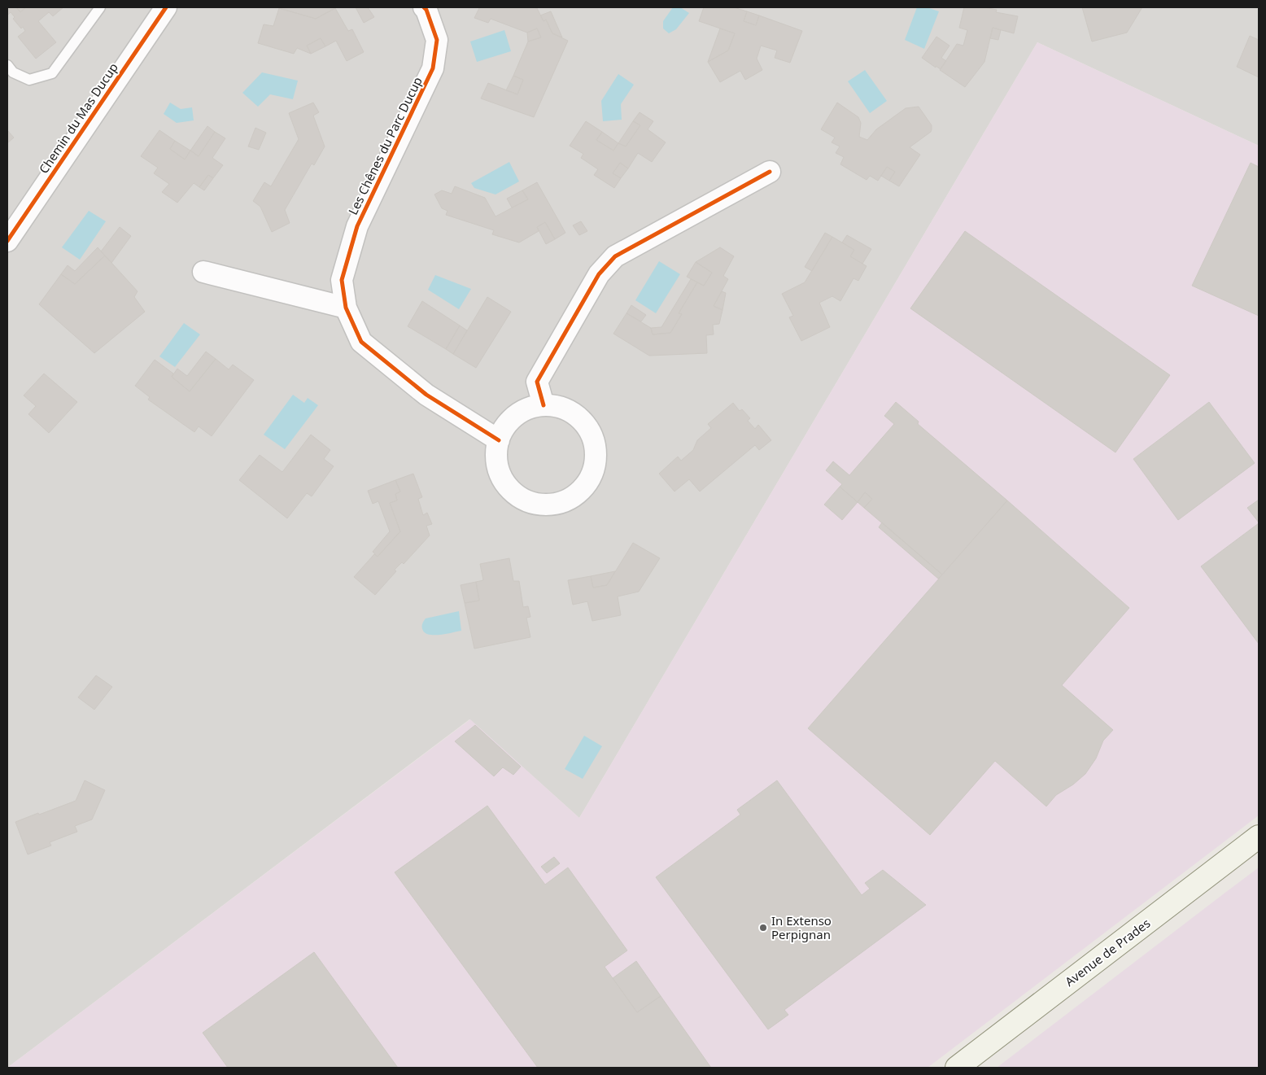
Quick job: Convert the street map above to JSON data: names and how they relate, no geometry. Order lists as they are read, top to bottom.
{
  "streets": {
    "main road": ["Avenue de Prades"],
    "street": ["Chemin du Mas Ducup", "Les Chênes du Parc Ducup"]
  },
  "places": ["In Extenso Perpignan"]
}
